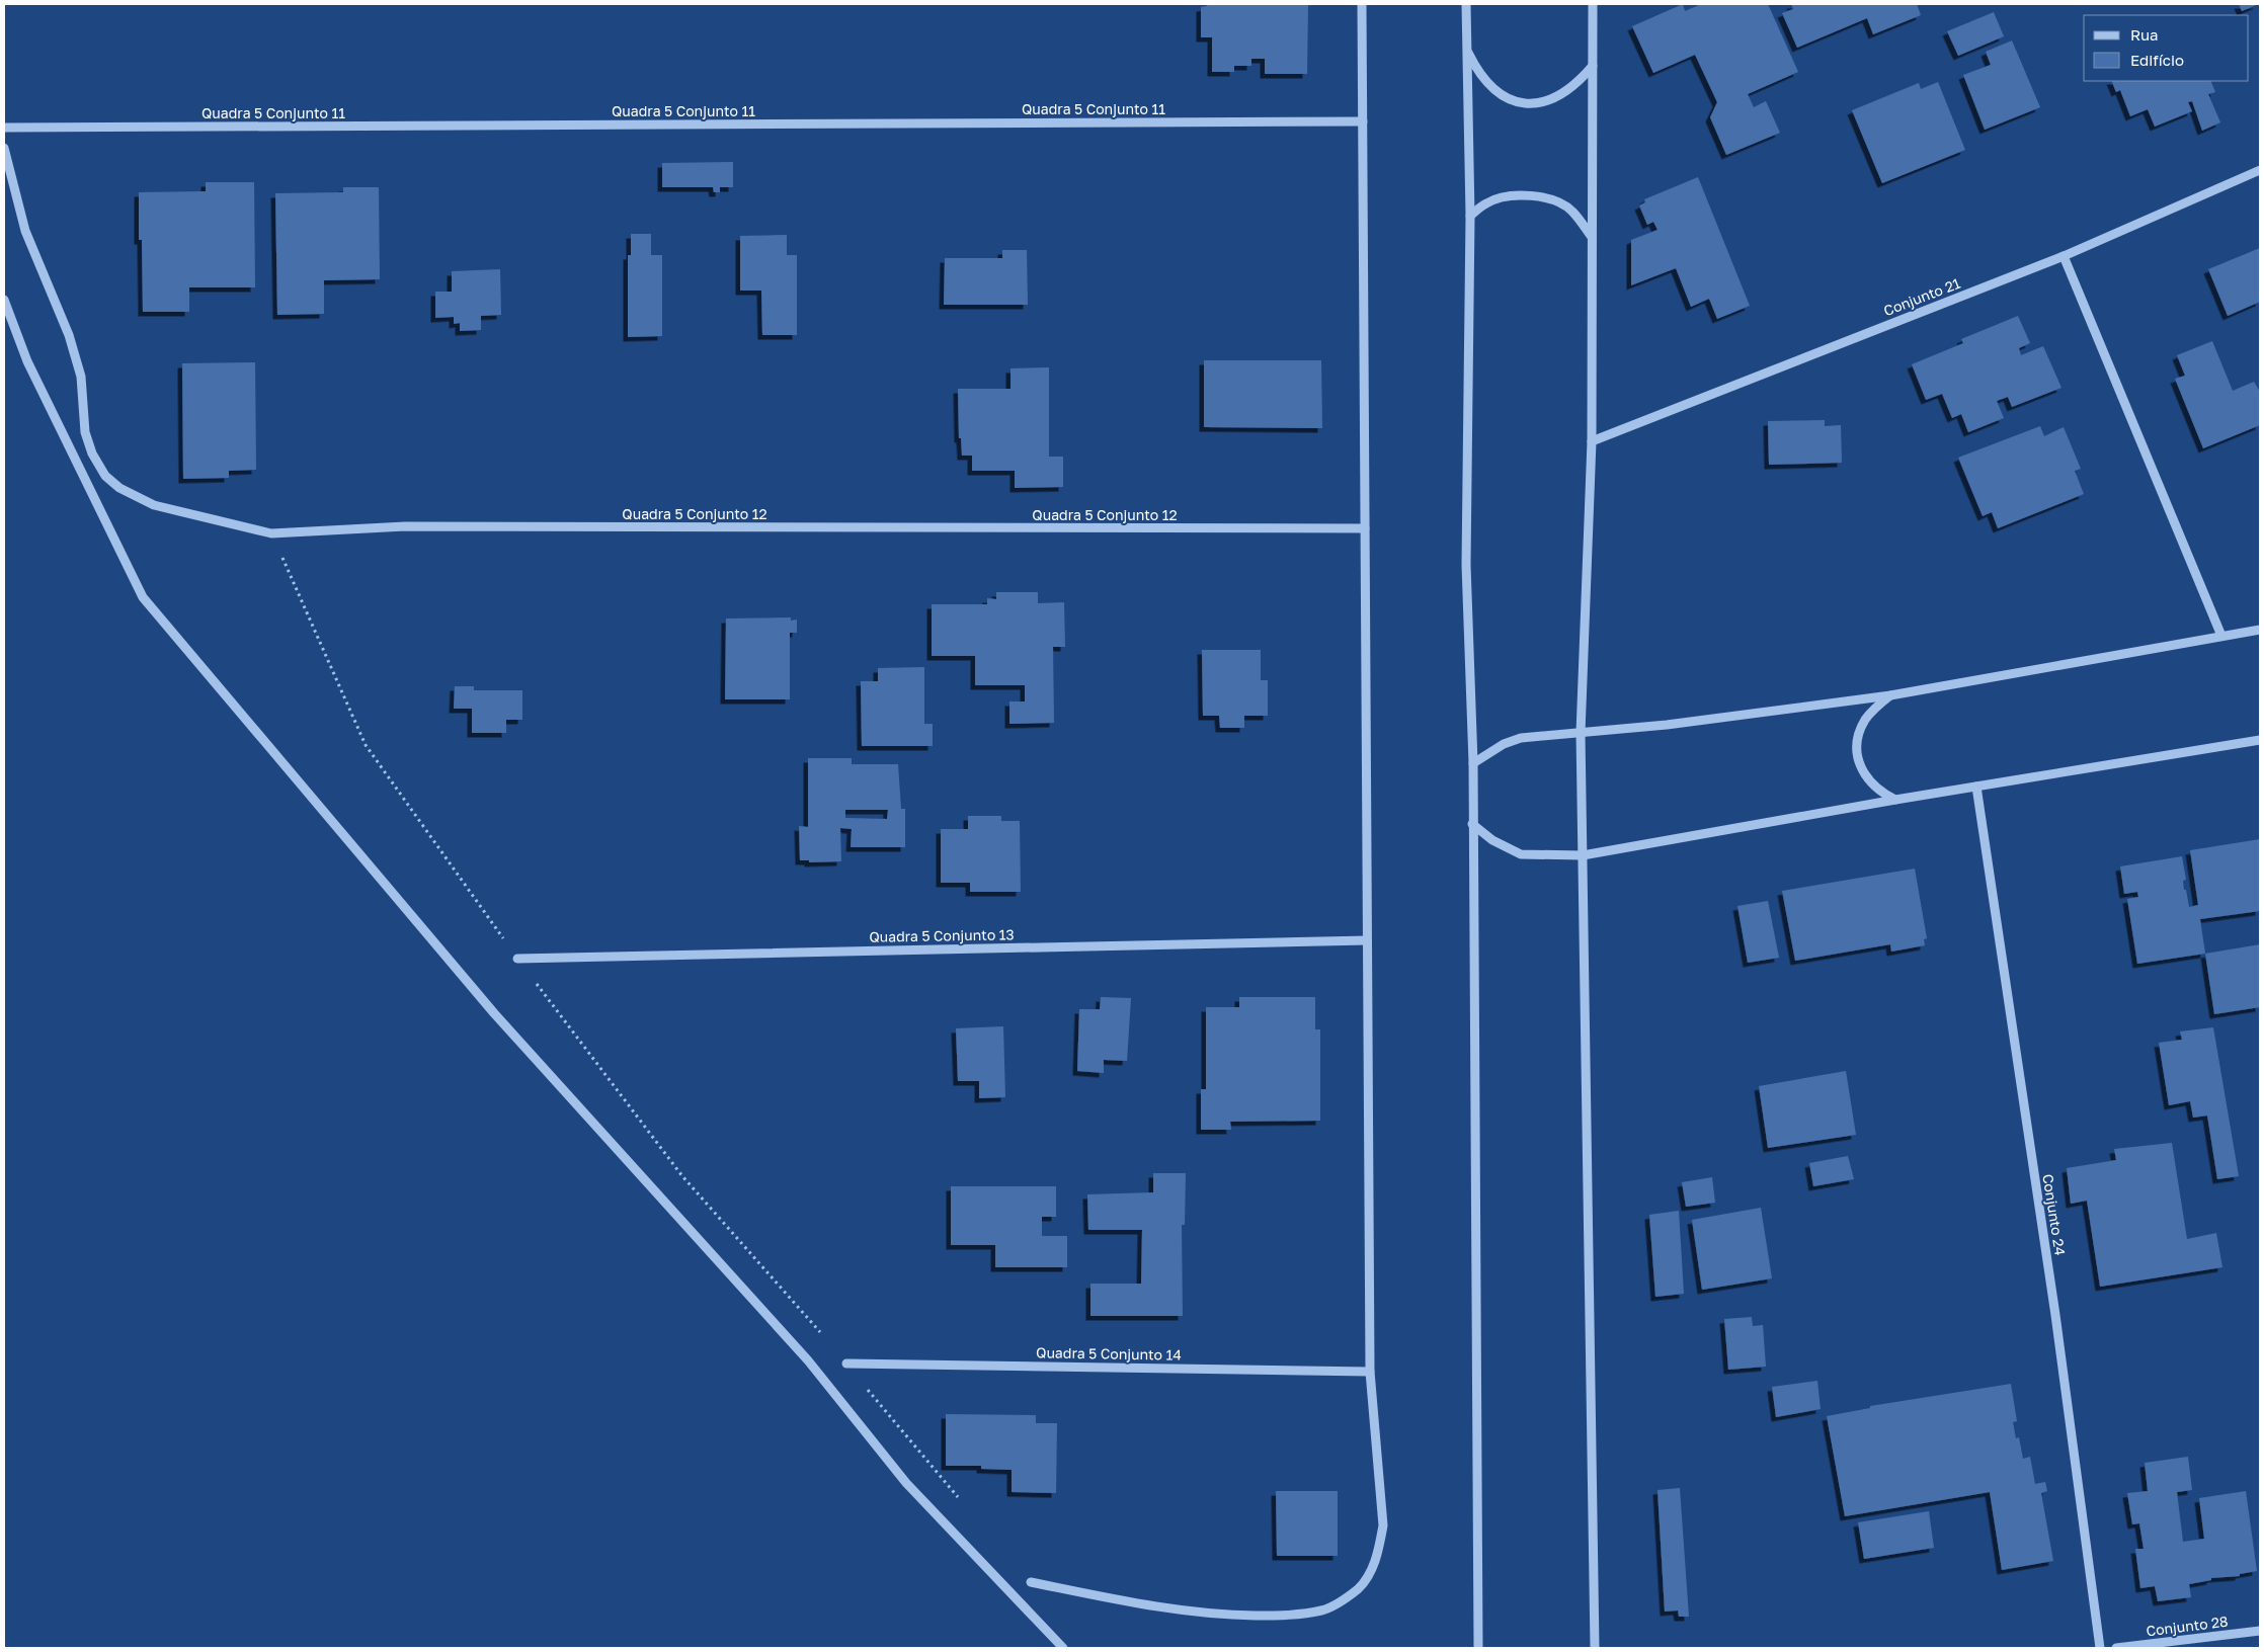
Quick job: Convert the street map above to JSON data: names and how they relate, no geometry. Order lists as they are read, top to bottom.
{
  "streets": {
    "street": [
      "Quadra 5 Conjunto 11",
      "Conjunto 21",
      "Quadra 5 Conjunto 12",
      "Quadra 5 Conjunto 13",
      "Conjunto 24",
      "Quadra 5 Conjunto 14",
      "Conjunto 28"
    ]
  },
  "legend": ["Rua", "Edifício"]
}
